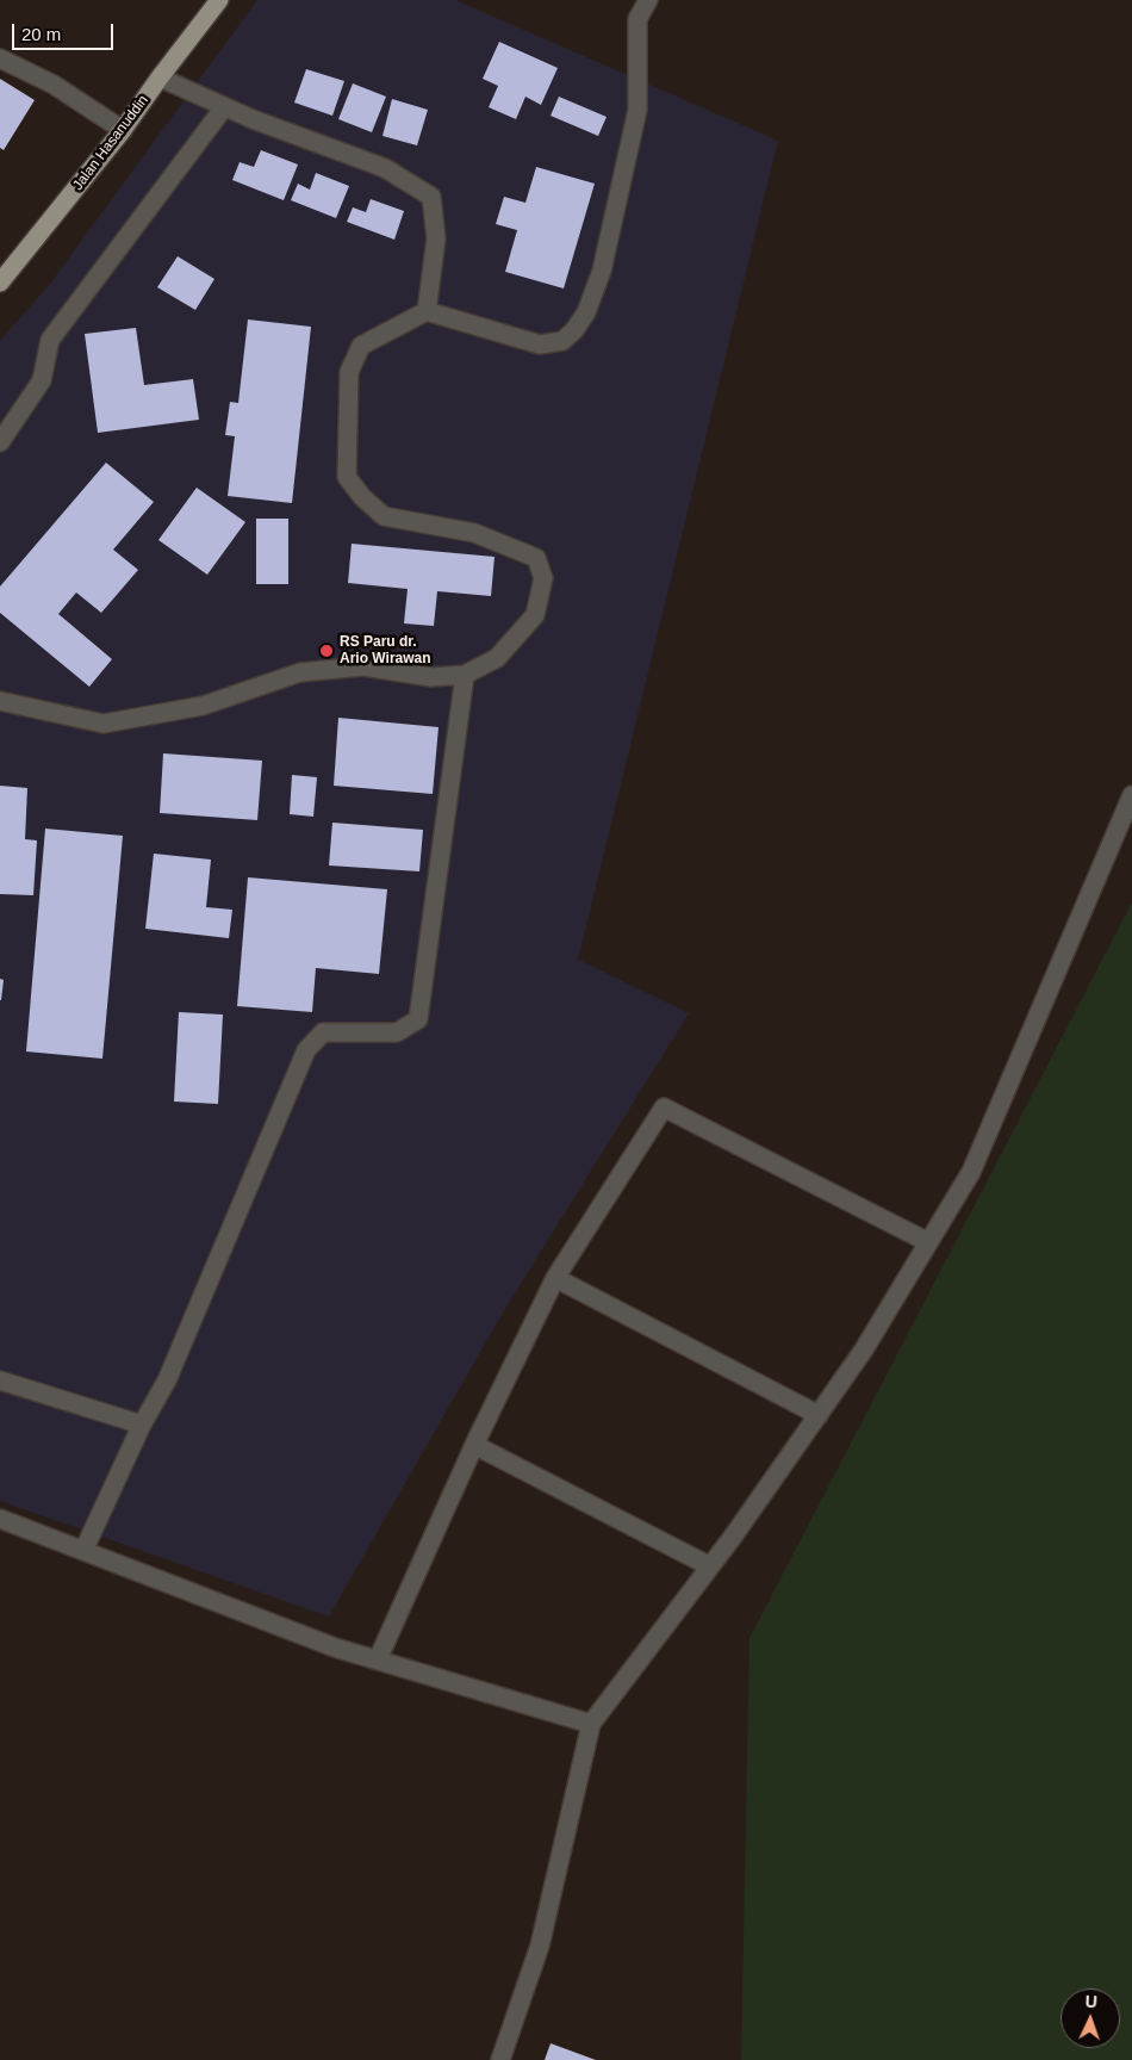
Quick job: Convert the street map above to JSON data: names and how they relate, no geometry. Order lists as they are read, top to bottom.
{
  "streets": {
    "main road": ["Jalan Hasanuddin"]
  },
  "places": ["RS Paru dr. Ario Wirawan"],
  "scale_bar": "20 m",
  "north": "top"
}
